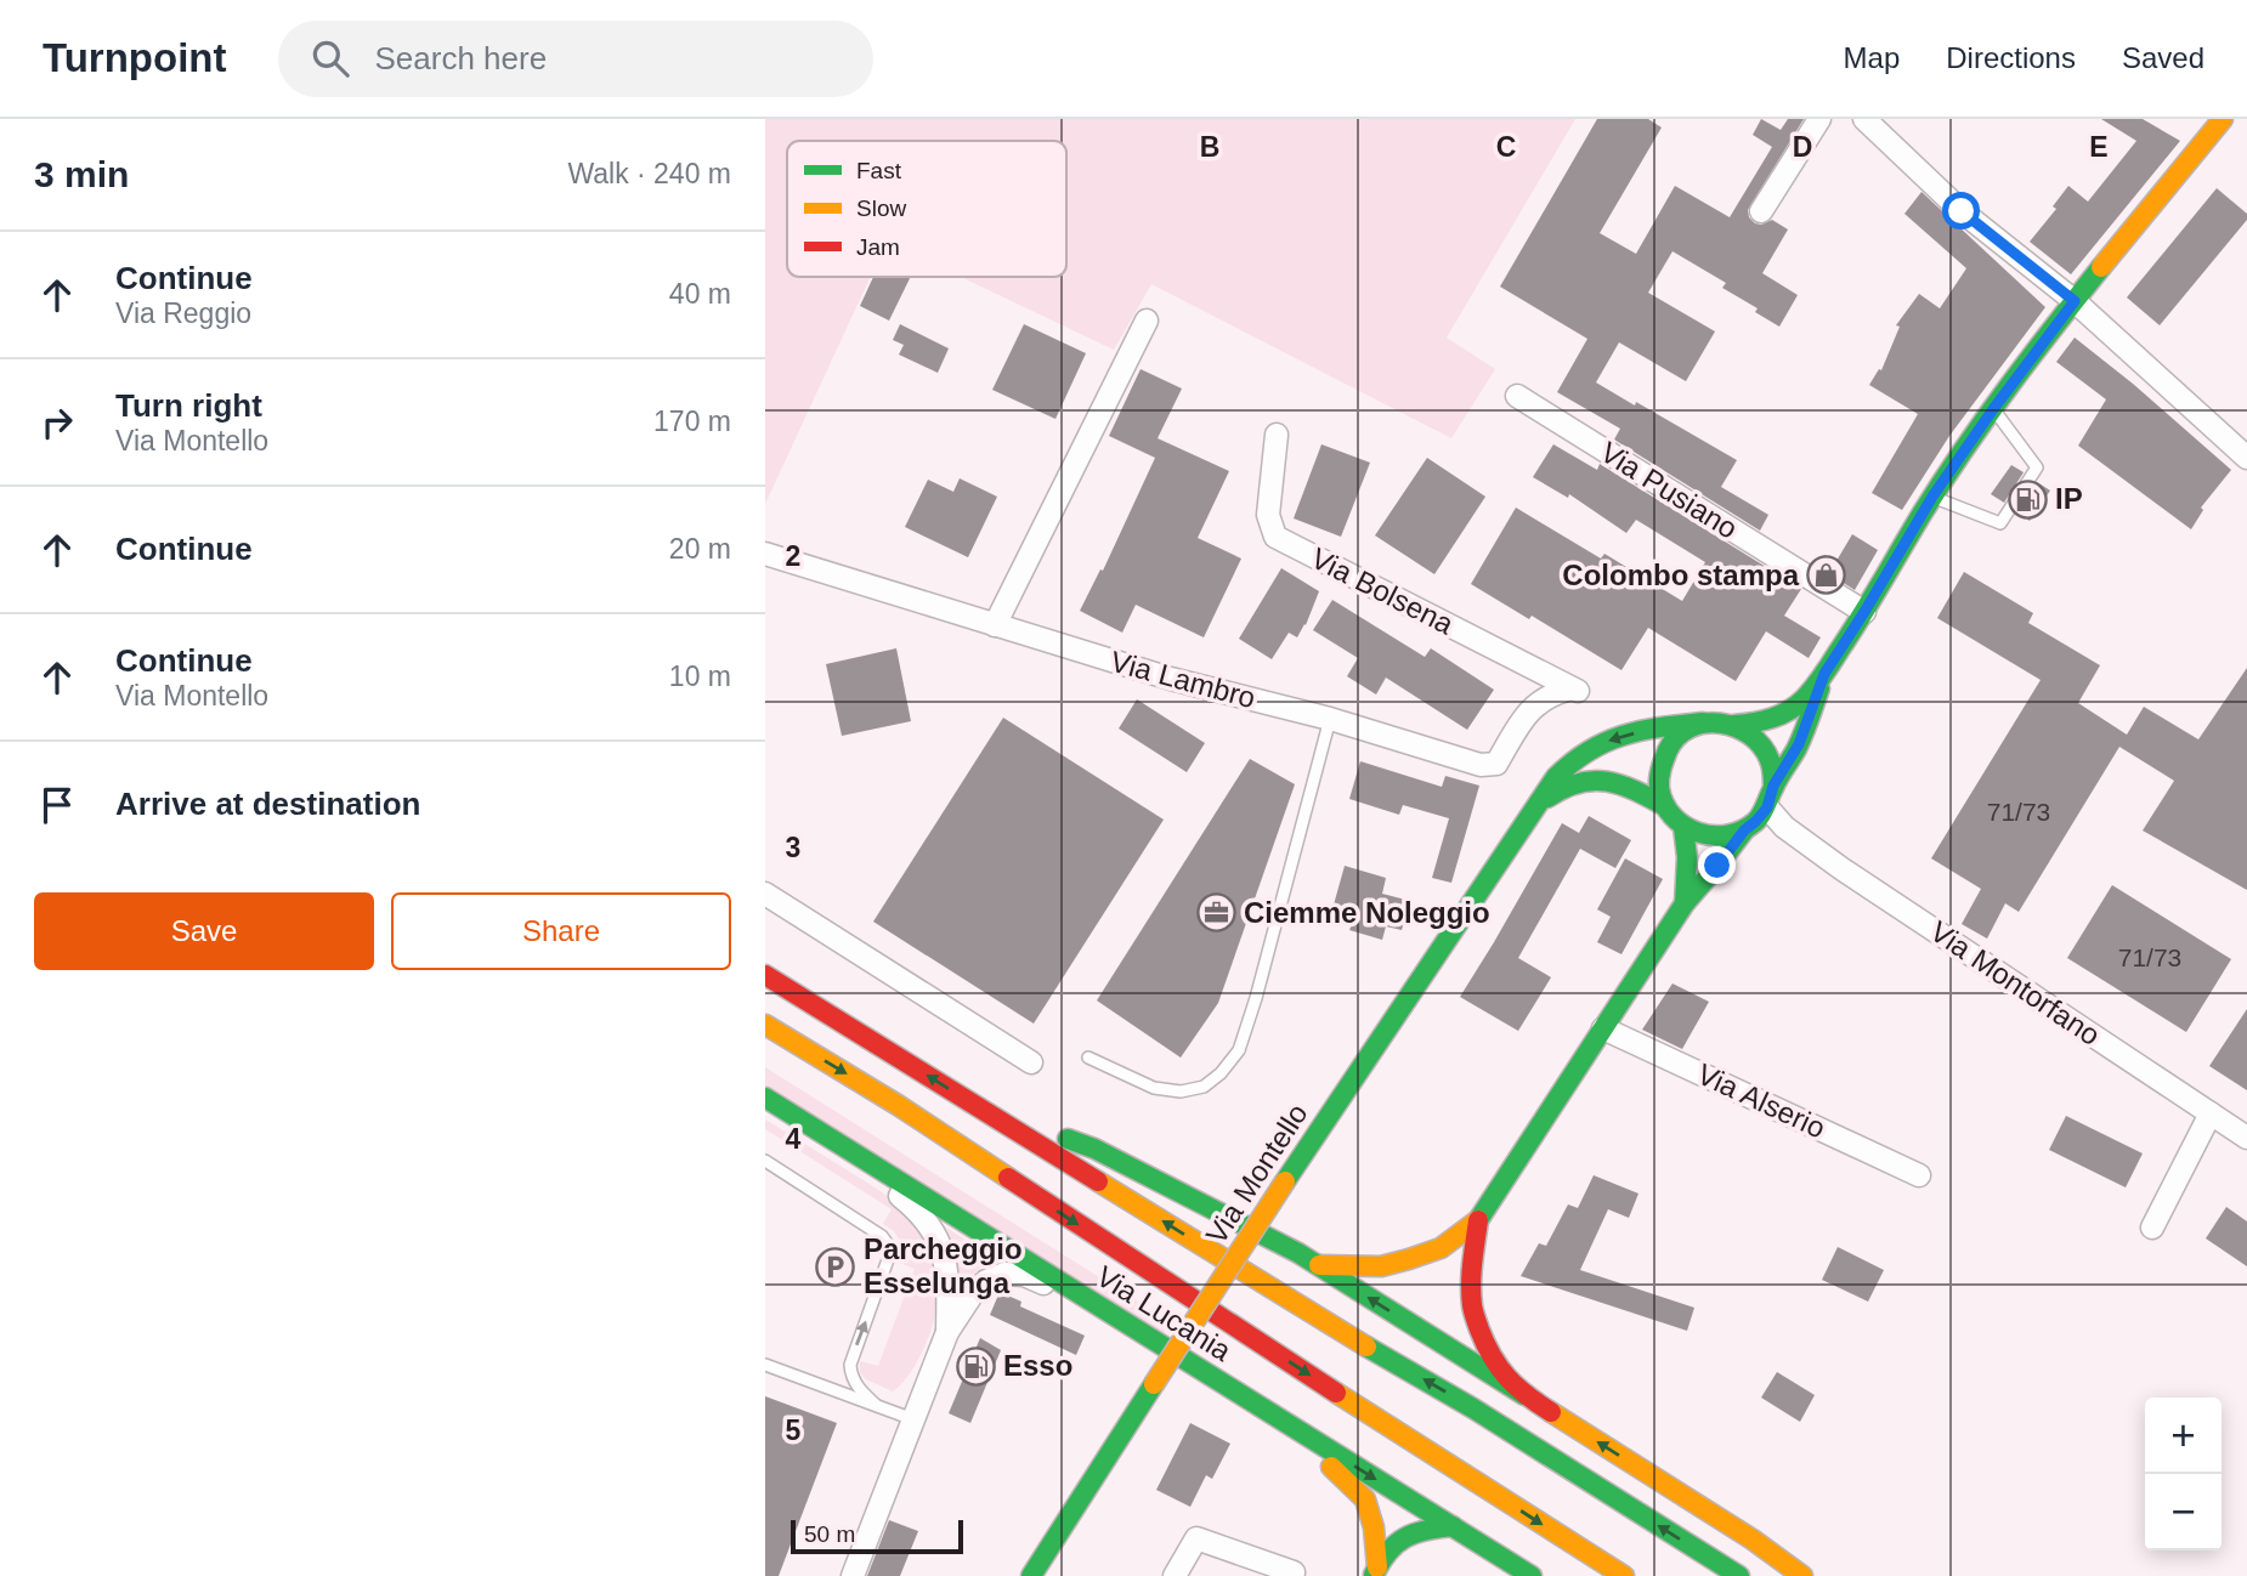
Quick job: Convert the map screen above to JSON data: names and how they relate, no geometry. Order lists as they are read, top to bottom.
{
  "streets": {
    "main road": ["Via Montello", "Via Lucania"],
    "street": [
      "Via Pusiano",
      "Via Bolsena",
      "Via Lambro",
      "Via Montorfano",
      "Via Alserio"
    ]
  },
  "crossings": [
    ["Via Bolsena", "Via Lambro"],
    ["Via Montorfano", "Via Montello"]
  ],
  "places": {
    "fuel station": ["IP", "Esso"],
    "shop": ["Colombo stampa"],
    "office": ["Ciemme Noleggio"],
    "parking": ["Parcheggio Esselunga"]
  },
  "house_numbers": ["71/73", "71/73"],
  "legend": ["Fast", "Slow", "Jam"],
  "scale_bar": "50 m",
  "page": {
    "header": "Turnpoint",
    "search": "Search here",
    "nav": ["Map", "Directions", "Saved"],
    "heading": ["3 min", "Walk · 240 m"],
    "list": [
      ["Continue", "Via Reggio", "40 m"],
      ["Turn right", "Via Montello", "170 m"],
      ["Continue", "20 m"],
      ["Continue", "Via Montello", "10 m"],
      "Arrive at destination"
    ],
    "buttons": ["Save", "Share"],
    "map_buttons": ["+", "−"],
    "scale": "50 m"
  },
  "grid": {
    "columns": [
      "B",
      "C",
      "D",
      "E"
    ],
    "rows": [
      "2",
      "3",
      "4",
      "5"
    ]
  }
}
